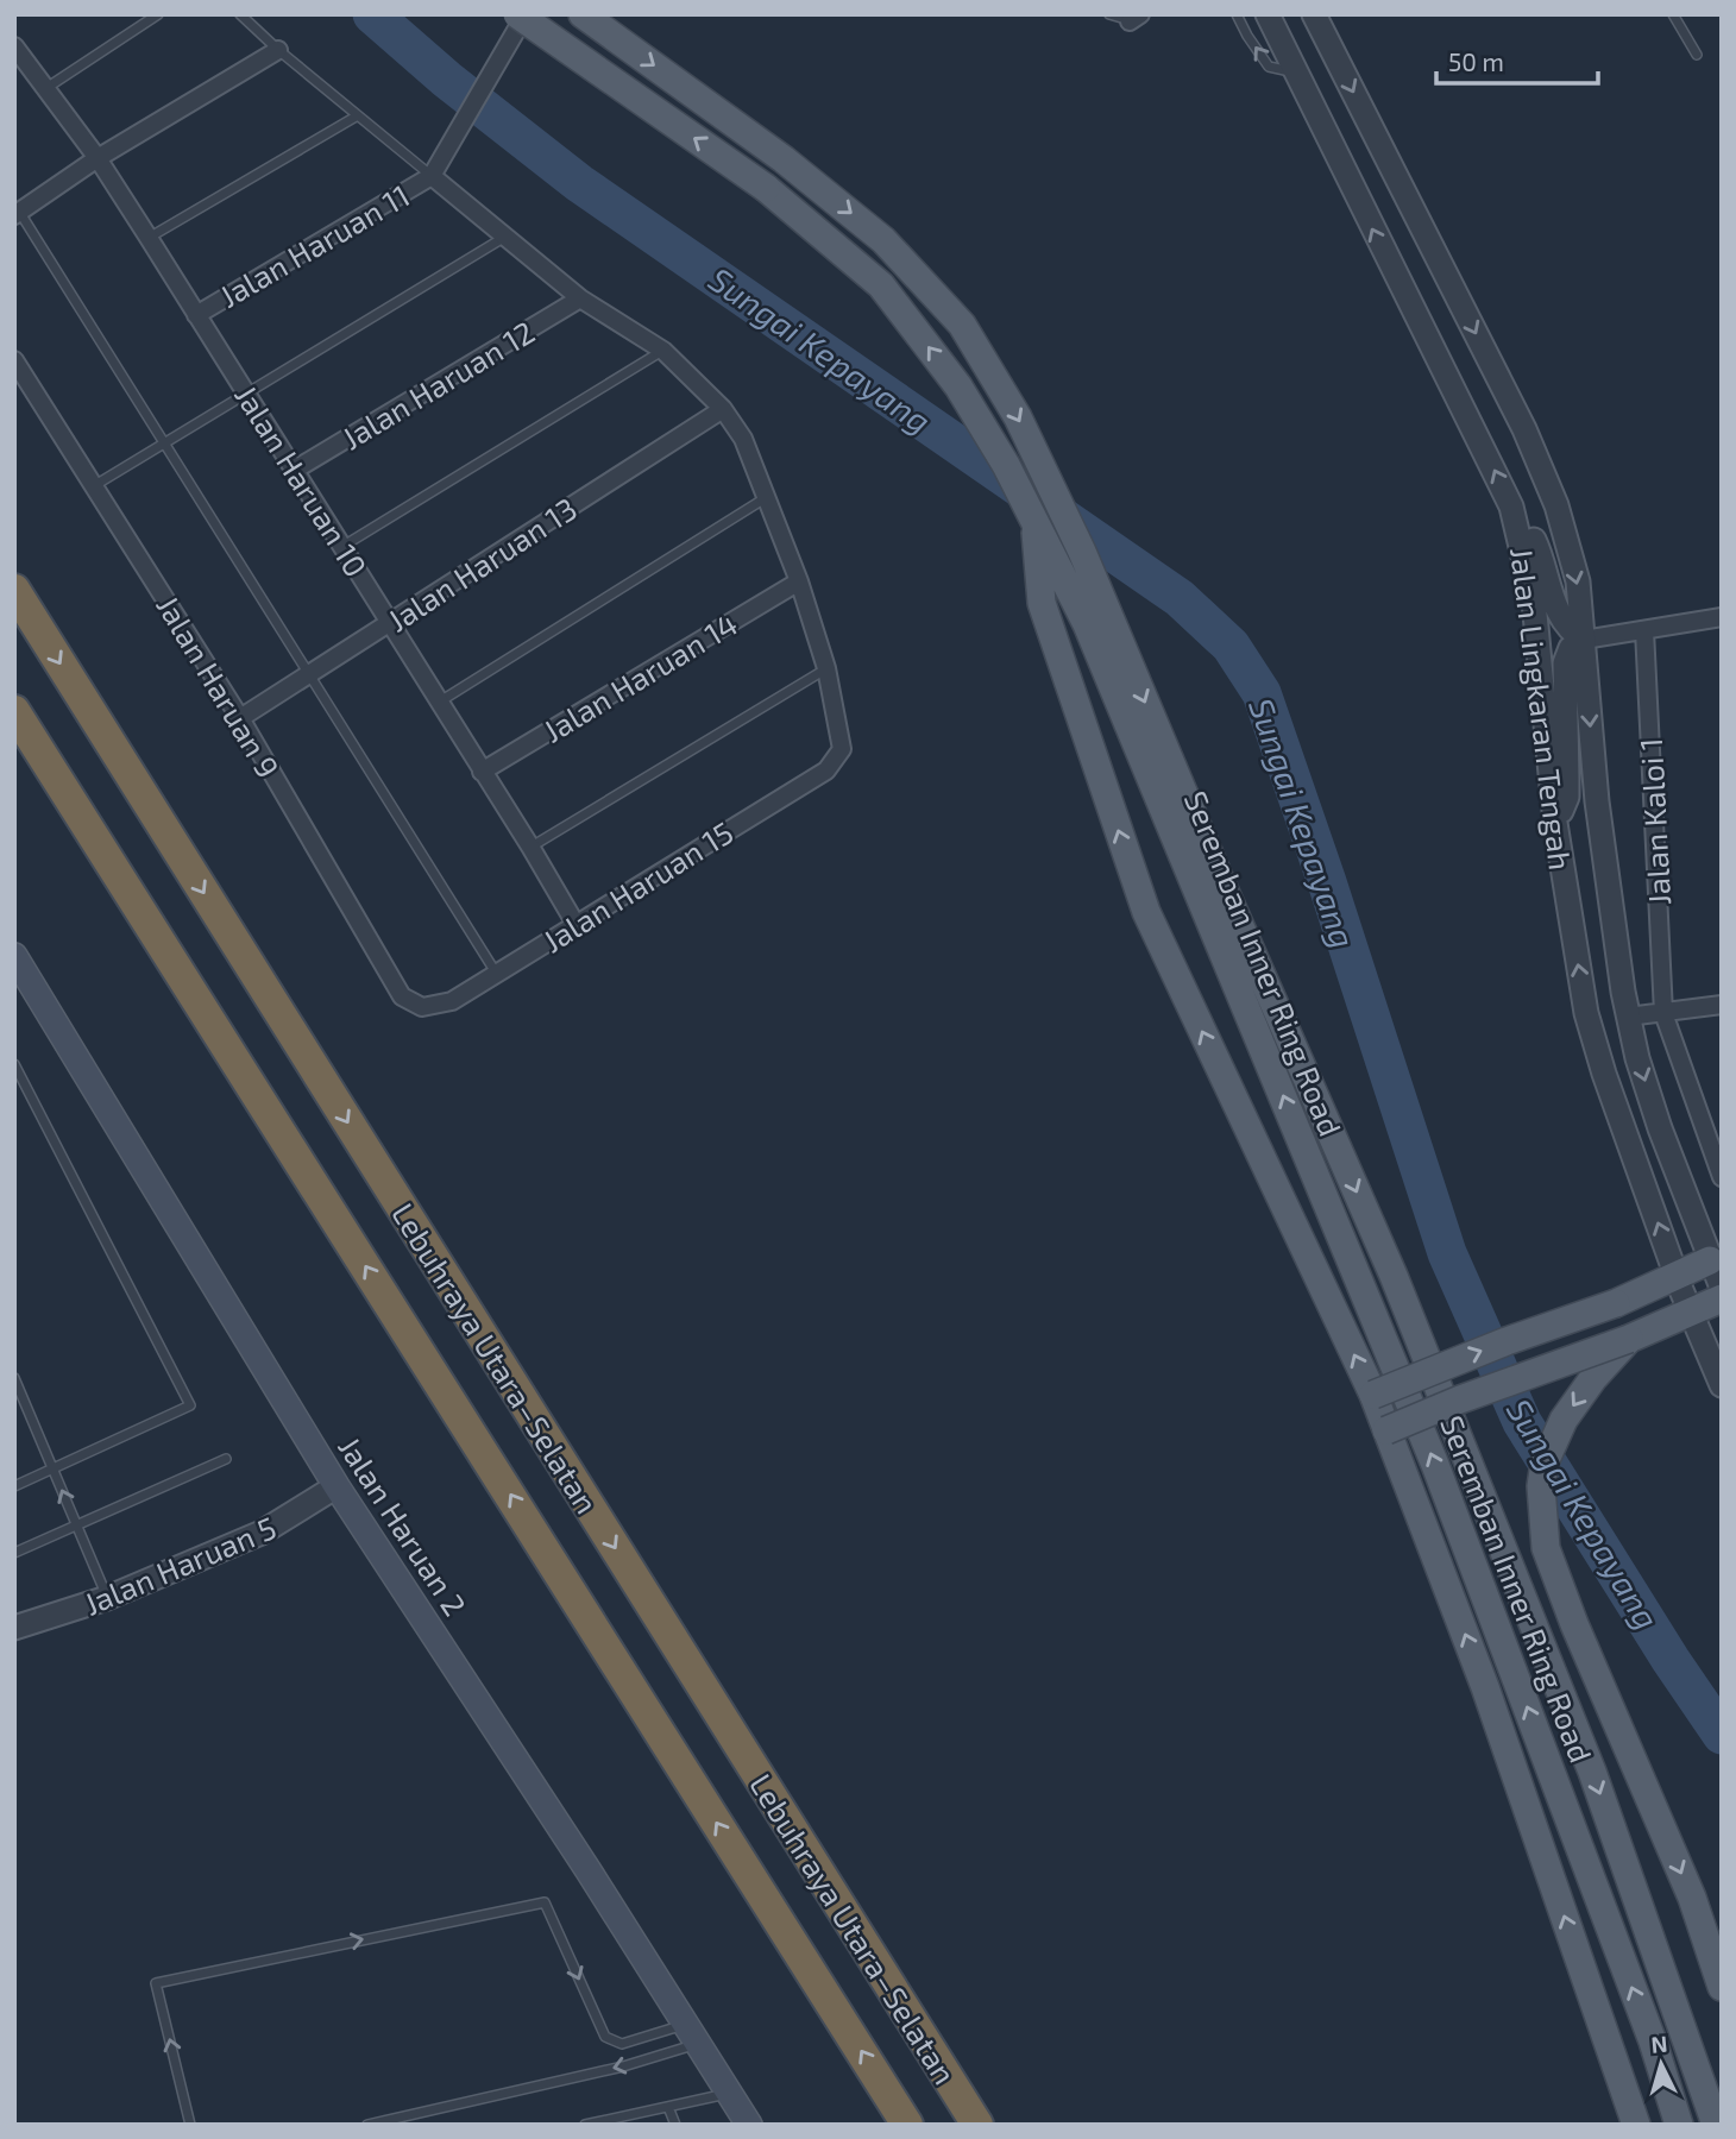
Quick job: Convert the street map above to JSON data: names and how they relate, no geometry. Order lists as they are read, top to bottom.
{
  "streets": {
    "highway": ["Lebuhraya Utara–Selatan"],
    "main road": ["Seremban Inner Ring Road", "Jalan Haruan 2"],
    "street": [
      "Jalan Haruan 11",
      "Jalan Haruan 12",
      "Jalan Haruan 10",
      "Jalan Haruan 13",
      "Jalan Haruan 14",
      "Jalan Haruan 9",
      "Jalan Lingkaran Tengah",
      "Jalan Kaloi 1",
      "Jalan Haruan 15",
      "Jalan Haruan 5"
    ]
  },
  "crossings": [
    ["Jalan Haruan 11", "Jalan Haruan 10"],
    ["Jalan Haruan 12", "Jalan Haruan 10"],
    ["Jalan Haruan 10", "Jalan Haruan 13"],
    ["Jalan Haruan 10", "Jalan Haruan 14"],
    ["Jalan Haruan 10", "Jalan Haruan 15"],
    ["Jalan Haruan 13", "Jalan Haruan 9"],
    ["Jalan Haruan 9", "Jalan Haruan 15"],
    ["Jalan Haruan 2", "Jalan Haruan 5"]
  ],
  "water": ["Sungai Kepayang"],
  "scale_bar": "50 m",
  "north": "top"
}
